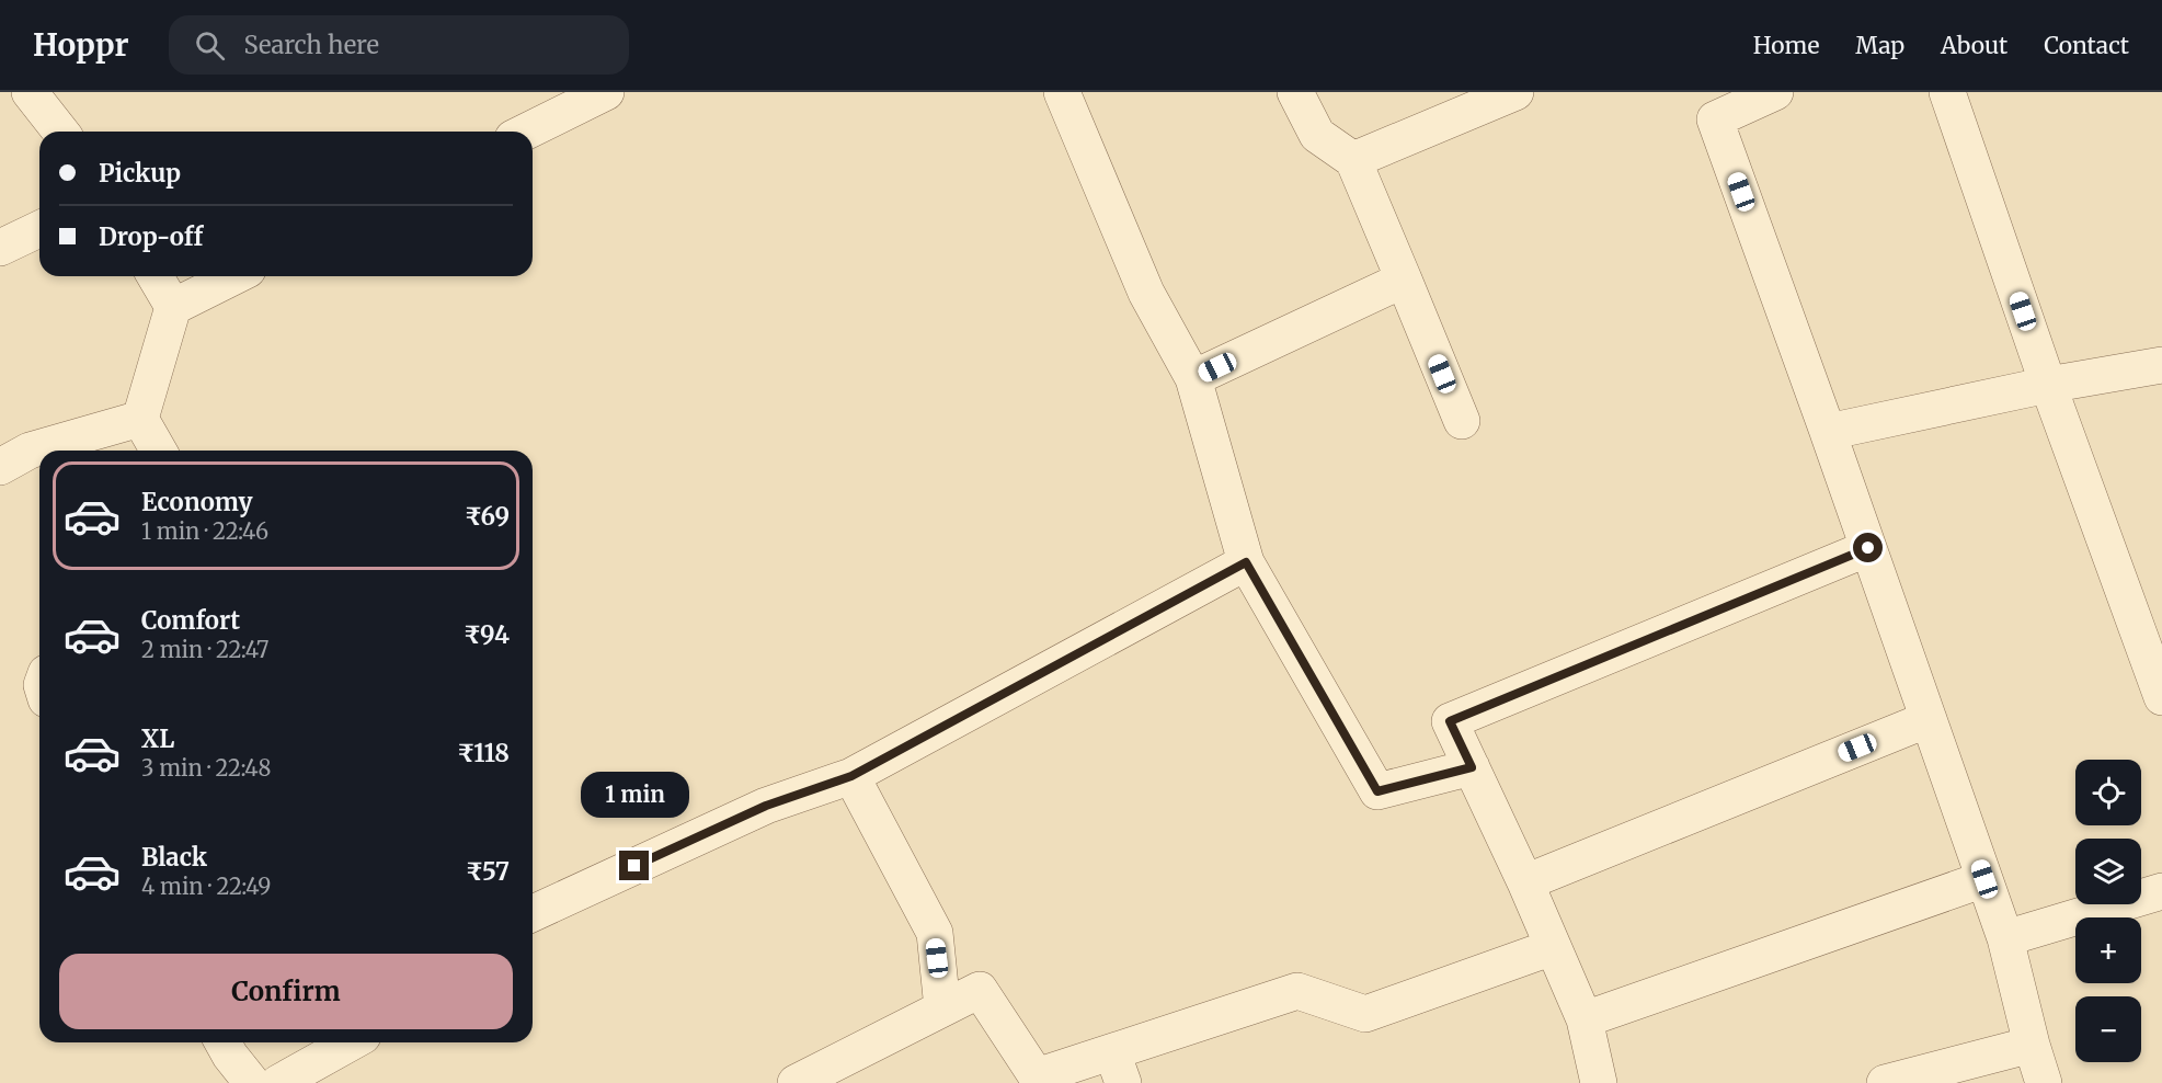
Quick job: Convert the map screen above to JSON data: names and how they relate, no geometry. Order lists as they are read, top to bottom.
{
  "page": {
    "header": "Hoppr",
    "search": "Search here",
    "nav": [
      "Home",
      "Map",
      "About",
      "Contact"
    ],
    "banner": ["Pickup", "Drop-off"],
    "list": [
      {
        "name": "Economy",
        "note": "1 min · 22:46",
        "value": "₹69"
      },
      {
        "name": "Comfort",
        "note": "2 min · 22:47",
        "value": "₹94"
      },
      {
        "name": "XL",
        "note": "3 min · 22:48",
        "value": "₹118"
      },
      {
        "name": "Black",
        "note": "4 min · 22:49",
        "value": "₹57"
      }
    ],
    "map_buttons": ["+", "−"],
    "bubble": "1 min",
    "buttons": "Confirm"
  }
}
